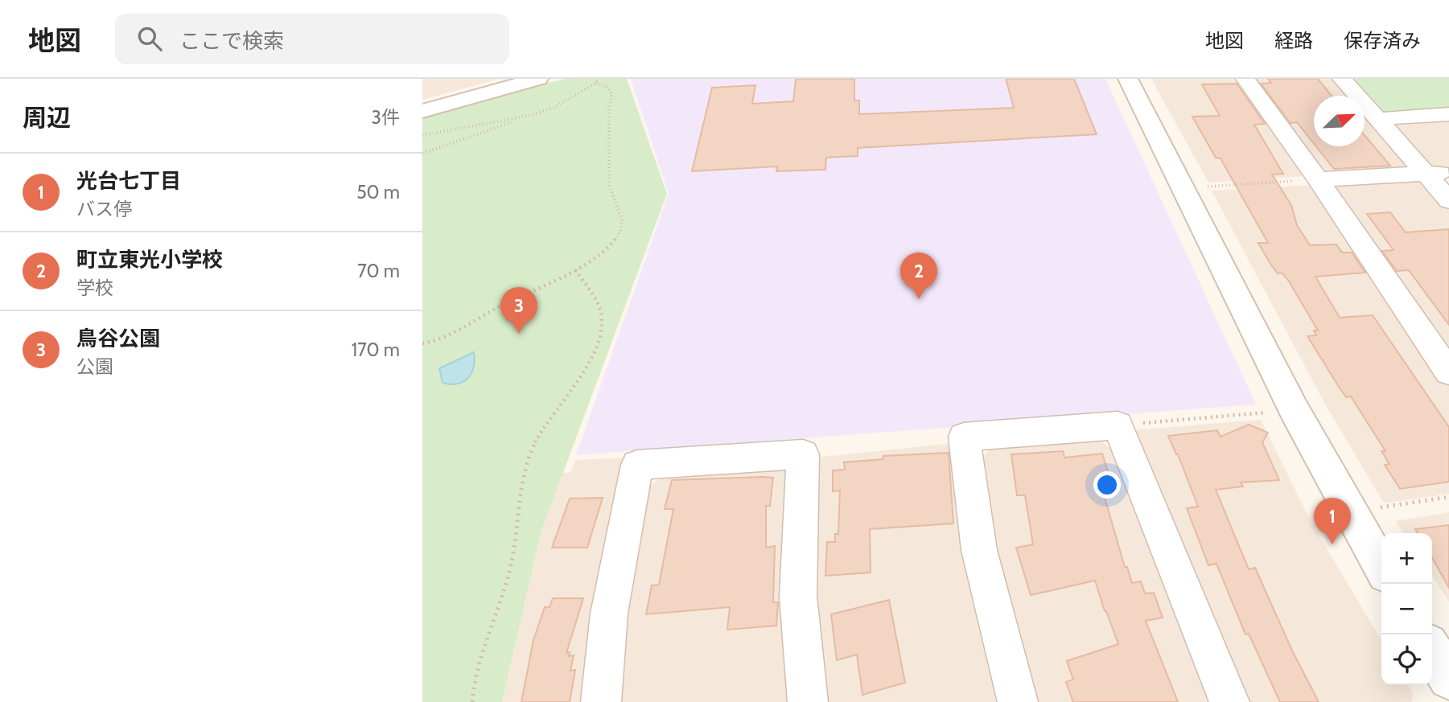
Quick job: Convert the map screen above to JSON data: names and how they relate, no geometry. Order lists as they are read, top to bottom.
{
  "north": "top right",
  "page": {
    "header": "地図",
    "search": "ここで検索",
    "nav": ["地図", "経路", "保存済み"],
    "heading": ["周辺", "3件"],
    "list": [
      {
        "mark": "1",
        "name": "光台七丁目",
        "note": "バス停",
        "value": "50 m"
      },
      {
        "mark": "2",
        "name": "町立東光小学校",
        "note": "学校",
        "value": "70 m"
      },
      {
        "mark": "3",
        "name": "鳥谷公園",
        "note": "公園",
        "value": "170 m"
      }
    ],
    "pins": ["2", "3", "1"],
    "map_buttons": ["+", "−"]
  }
}
